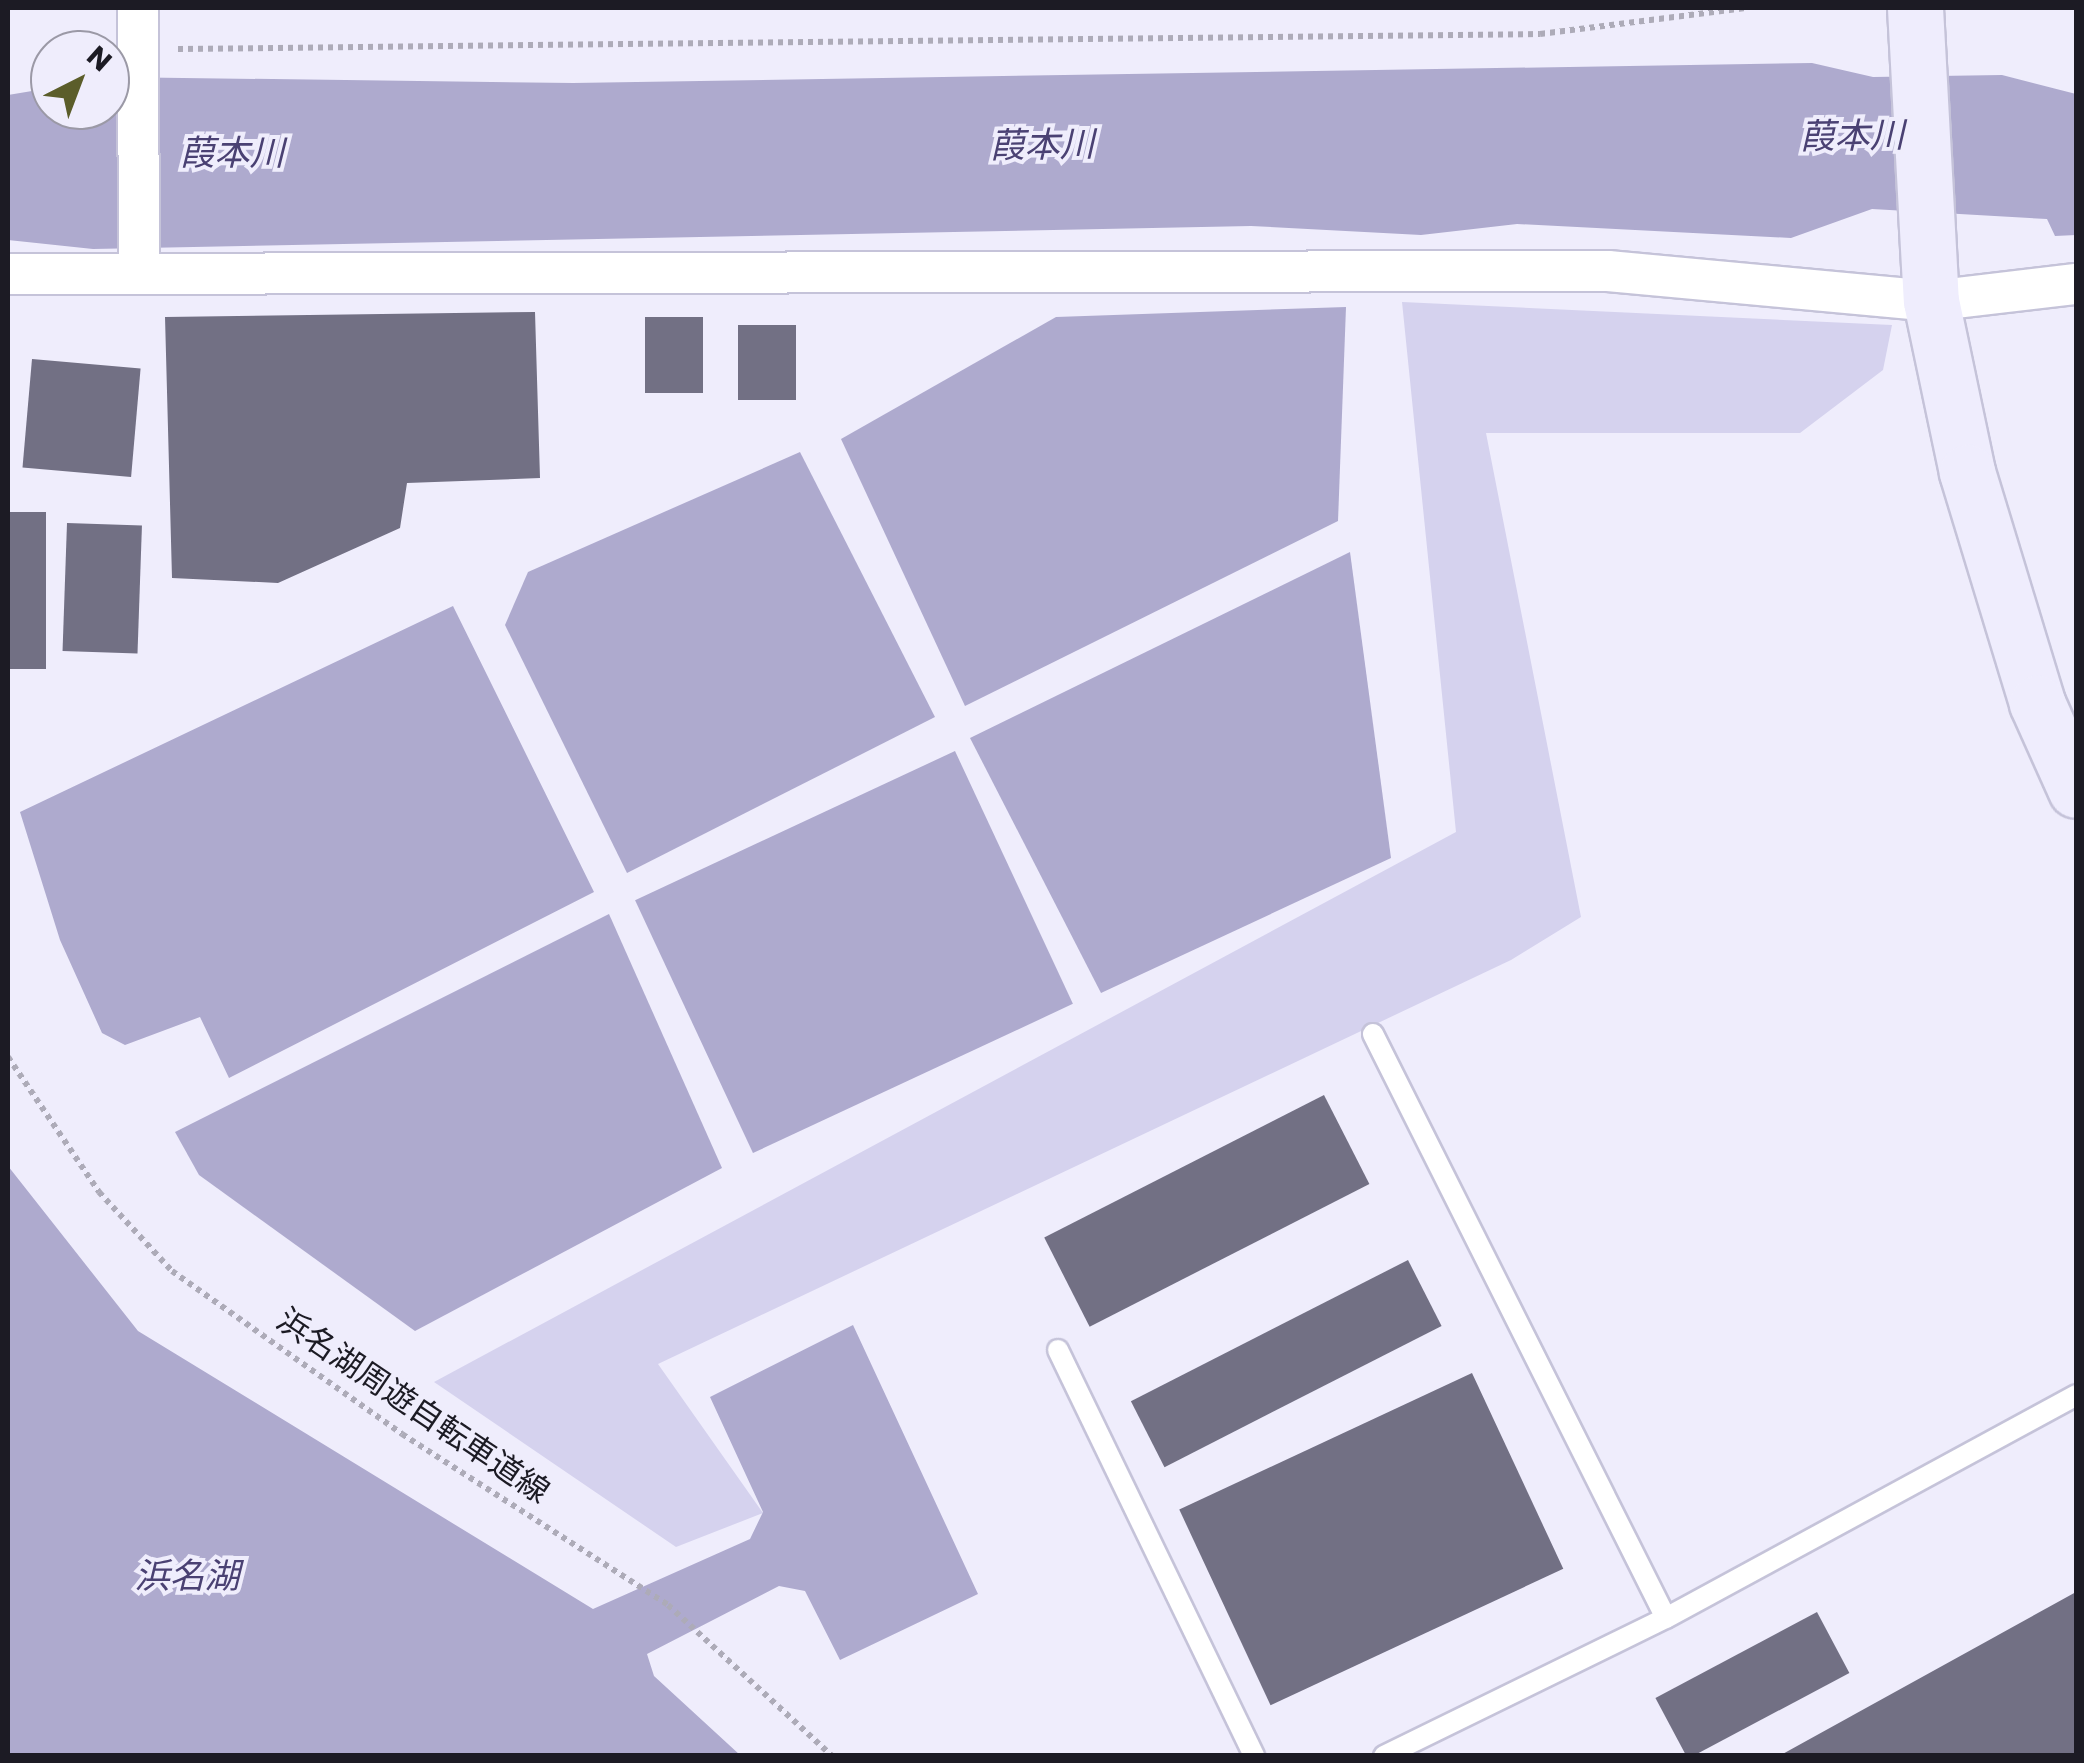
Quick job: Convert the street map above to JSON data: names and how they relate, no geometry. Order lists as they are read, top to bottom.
{
  "streets": {
    "path": ["浜名湖周遊自転車道線"]
  },
  "water": ["葭本川", "浜名湖"],
  "north": "top right"
}
